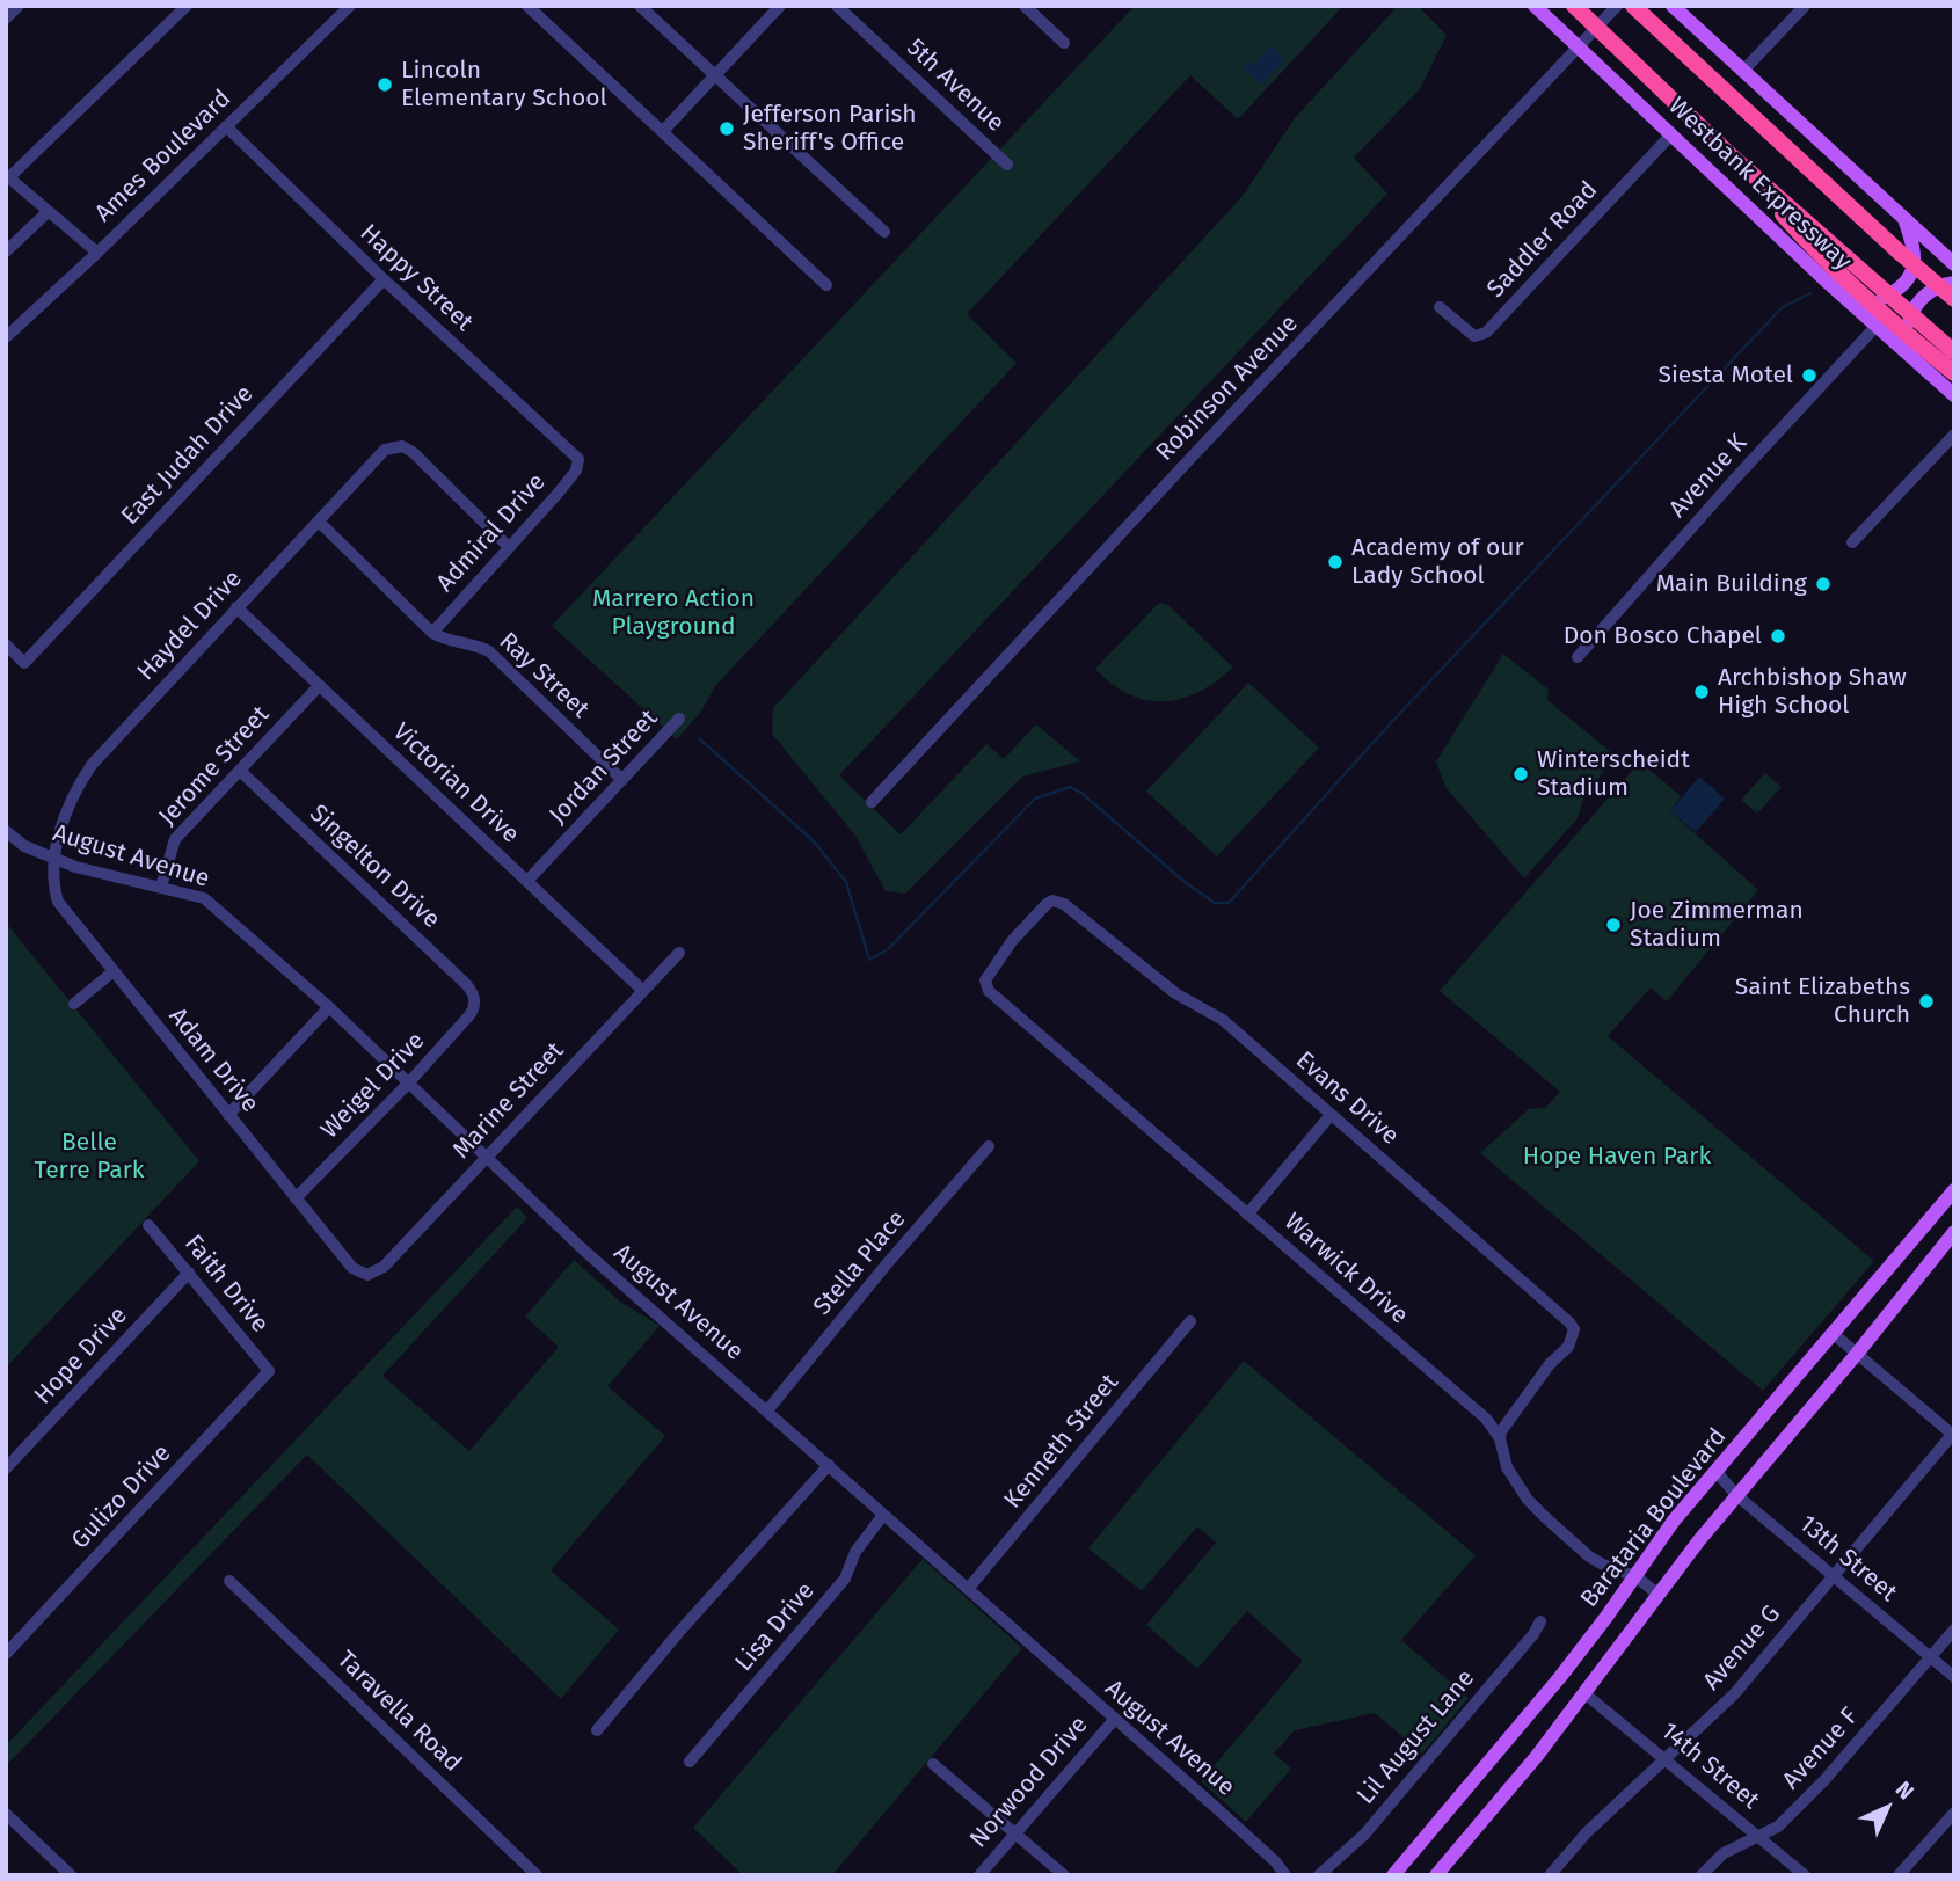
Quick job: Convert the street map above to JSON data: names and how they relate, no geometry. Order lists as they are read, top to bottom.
{
  "streets": {
    "highway": ["Westbank Expressway"],
    "main road": ["Barataria Boulevard"],
    "street": [
      "5th Avenue",
      "Ames Boulevard",
      "Saddler Road",
      "Happy Street",
      "Robinson Avenue",
      "East Judah Drive",
      "Avenue K",
      "Admiral Drive",
      "Haydel Drive",
      "Ray Street",
      "Jerome Street",
      "Jordan Street",
      "Victorian Drive",
      "August Avenue",
      "Singelton Drive",
      "Adam Drive",
      "Weigel Drive",
      "Evans Drive",
      "Marine Street",
      "Stella Place",
      "Warwick Drive",
      "Faith Drive",
      "Hope Drive",
      "Kenneth Street",
      "Gulizo Drive",
      "13th Street",
      "Lisa Drive",
      "Avenue G",
      "Taravella Road",
      "Lil August Lane",
      "Avenue F",
      "14th Street",
      "Norwood Drive"
    ]
  },
  "crossings": [
    ["Ames Boulevard", "Happy Street"],
    ["Westbank Expressway", "Saddler Road"],
    ["Westbank Expressway", "Robinson Avenue"],
    ["Westbank Expressway", "Avenue K"],
    ["Happy Street", "East Judah Drive"],
    ["Happy Street", "Admiral Drive"],
    ["Admiral Drive", "Haydel Drive"],
    ["Admiral Drive", "Ray Street"],
    ["Haydel Drive", "Ray Street"],
    ["Haydel Drive", "Victorian Drive"],
    ["Haydel Drive", "August Avenue"],
    ["Haydel Drive", "Adam Drive"],
    ["Ray Street", "Jordan Street"],
    ["Jerome Street", "Victorian Drive"],
    ["Jerome Street", "August Avenue"],
    ["Jerome Street", "Singelton Drive"],
    ["Jordan Street", "Victorian Drive"],
    ["Victorian Drive", "Marine Street"],
    ["August Avenue", "Adam Drive"],
    ["August Avenue", "Weigel Drive"],
    ["August Avenue", "Marine Street"],
    ["August Avenue", "Stella Place"],
    ["August Avenue", "Kenneth Street"],
    ["August Avenue", "Lisa Drive"],
    ["August Avenue", "Norwood Drive"],
    ["Singelton Drive", "Weigel Drive"],
    ["Adam Drive", "Weigel Drive"],
    ["Adam Drive", "Marine Street"],
    ["Evans Drive", "Warwick Drive"],
    ["Warwick Drive", "Barataria Boulevard"],
    ["Faith Drive", "Hope Drive"],
    ["Faith Drive", "Gulizo Drive"],
    ["Barataria Boulevard", "13th Street"],
    ["Barataria Boulevard", "14th Street"],
    ["13th Street", "Avenue G"],
    ["13th Street", "Avenue F"],
    ["Avenue G", "14th Street"],
    ["Avenue F", "14th Street"]
  ],
  "parks": ["Marrero Action Playground", "Belle Terre Park", "Hope Haven Park"],
  "places": [
    "Lincoln Elementary School",
    "Jefferson Parish Sheriff's Office",
    "Siesta Motel",
    "Academy of our Lady School",
    "Main Building",
    "Don Bosco Chapel",
    "Archbishop Shaw High School",
    "Winterscheidt Stadium",
    "Joe Zimmerman Stadium",
    "Saint Elizabeths Church"
  ],
  "north": "top right"
}
